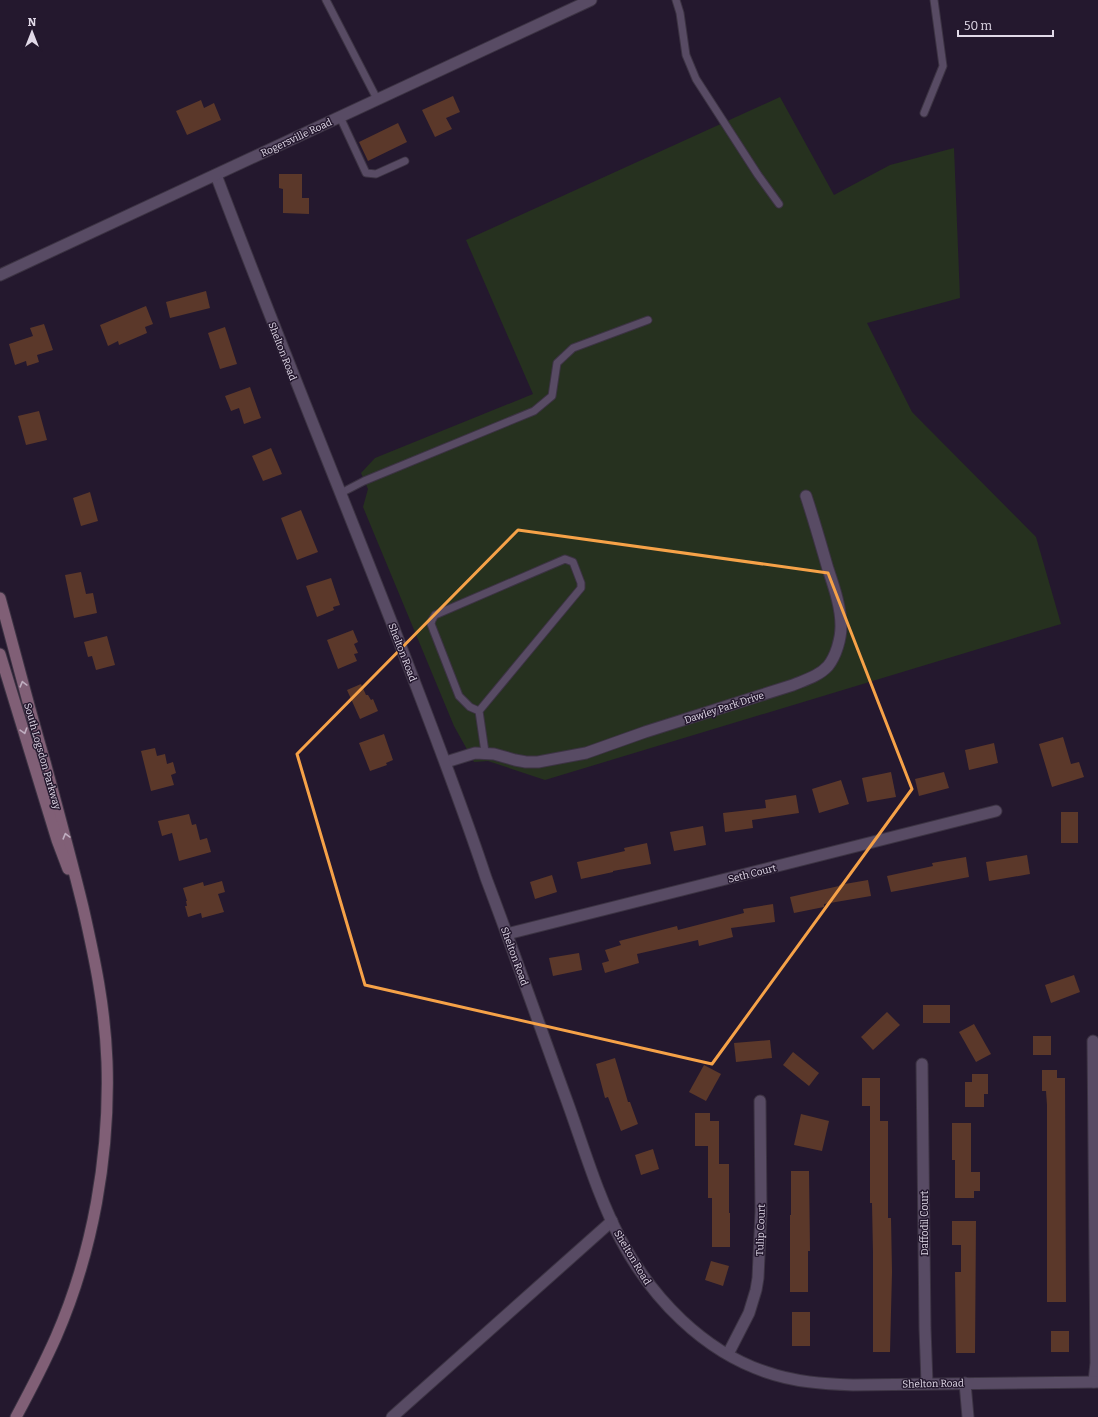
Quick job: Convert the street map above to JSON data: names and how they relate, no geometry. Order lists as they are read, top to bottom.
{
  "streets": {
    "main road": ["South Logsdon Parkway"],
    "street": [
      "Rogersville Road",
      "Shelton Road",
      "Dawley Park Drive",
      "Seth Court",
      "Daffodil Court",
      "Tulip Court"
    ]
  },
  "crossings": [
    ["Rogersville Road", "Shelton Road"],
    ["Shelton Road", "Dawley Park Drive"],
    ["Shelton Road", "Seth Court"],
    ["Shelton Road", "Daffodil Court"],
    ["Shelton Road", "Tulip Court"]
  ],
  "scale_bar": "50 m",
  "north": "top"
}
